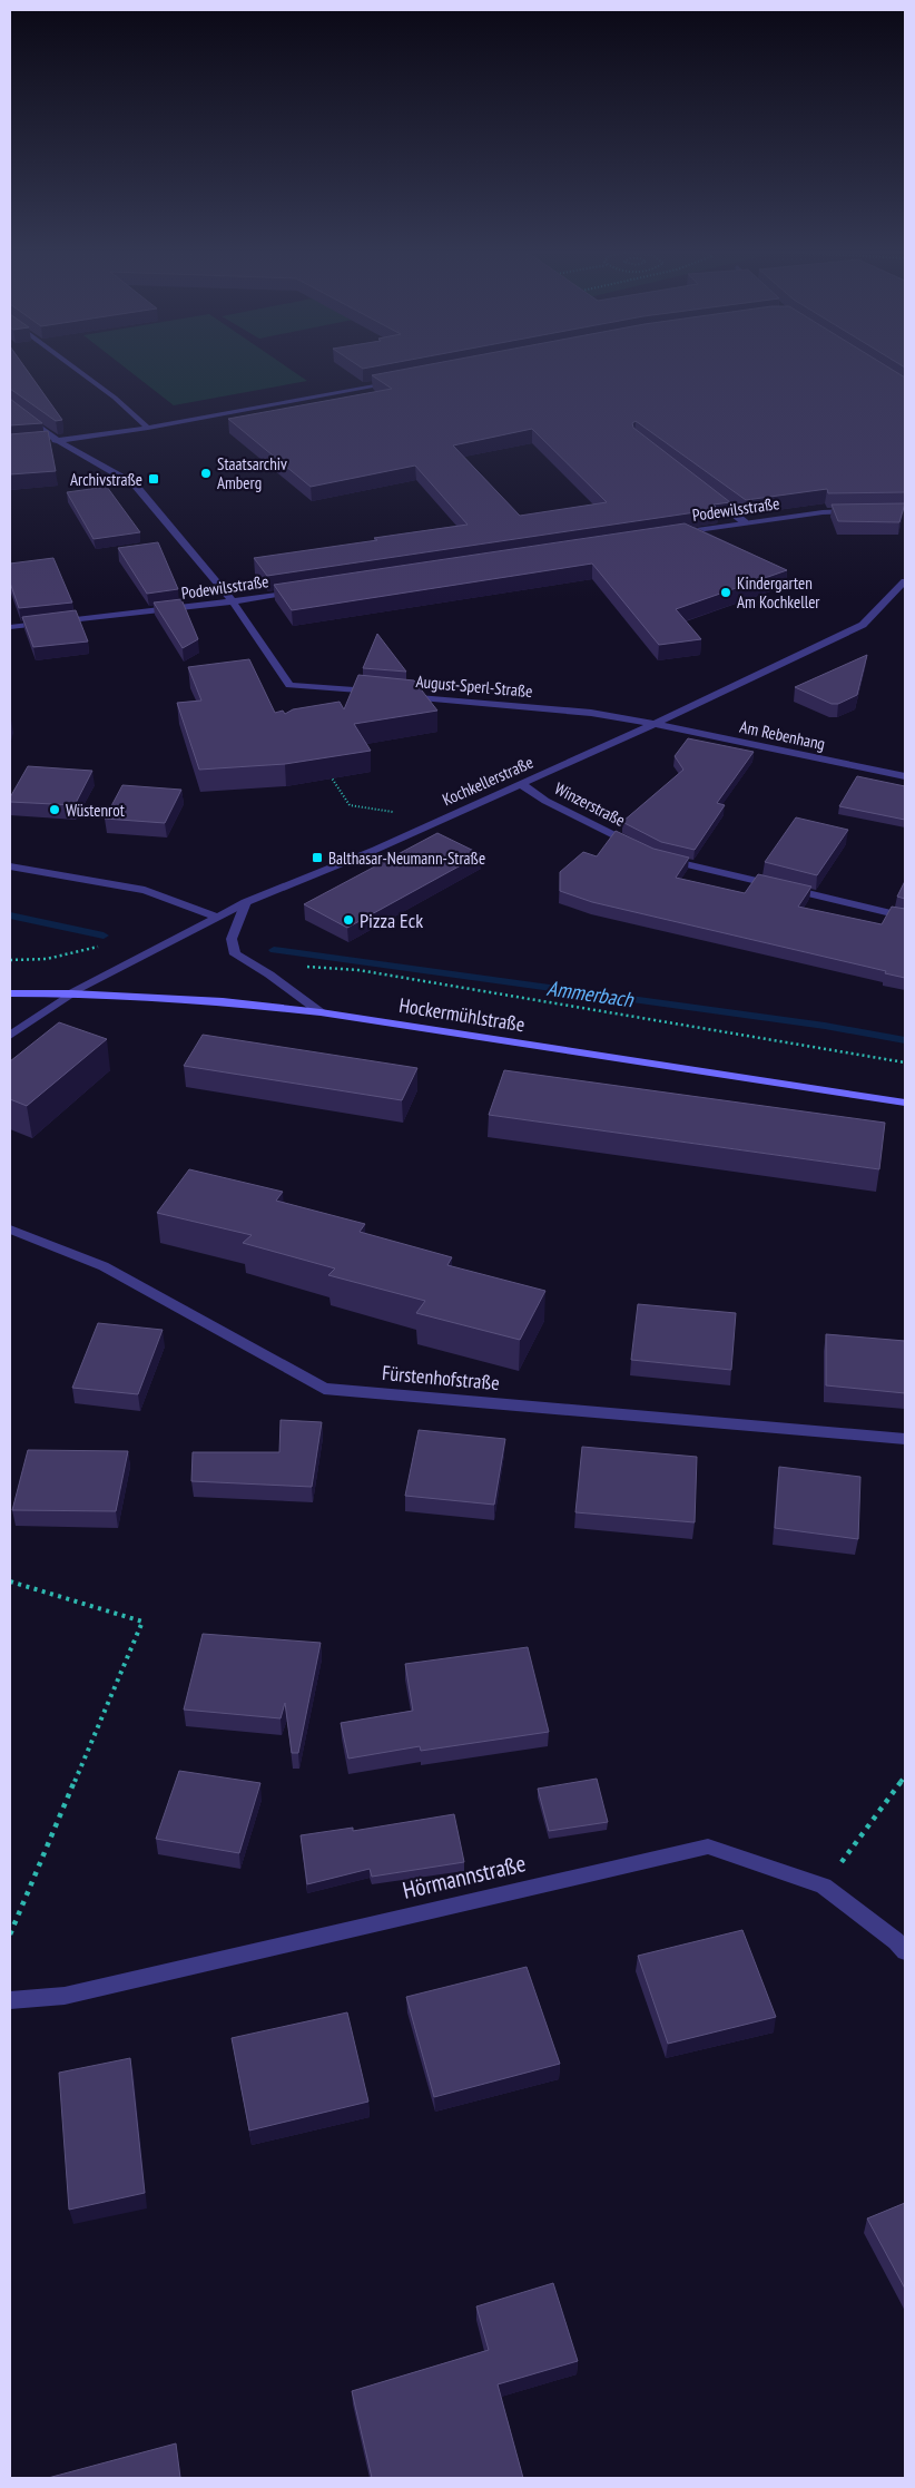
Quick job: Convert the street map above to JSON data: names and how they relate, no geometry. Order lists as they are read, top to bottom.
{
  "streets": {
    "main road": ["Hockermühlstraße"],
    "street": [
      "Podewilsstraße",
      "August-Sperl-Straße",
      "Am Rebenhang",
      "Kochkellerstraße",
      "Winzerstraße",
      "Fürstenhofstraße",
      "Hörmannstraße"
    ]
  },
  "crossings": [
    ["August-Sperl-Straße", "Am Rebenhang"],
    ["August-Sperl-Straße", "Kochkellerstraße"],
    ["Am Rebenhang", "Kochkellerstraße"],
    ["Kochkellerstraße", "Winzerstraße"],
    ["Kochkellerstraße", "Hockermühlstraße"]
  ],
  "water": ["Ammerbach"],
  "places": {
    "other": [
      "Staatsarchiv Amberg",
      "Kindergarten Am Kochkeller",
      "Wüstenrot",
      "Pizza Eck"
    ],
    "transit": ["Archivstraße", "Balthasar-Neumann-Straße"]
  }
}
